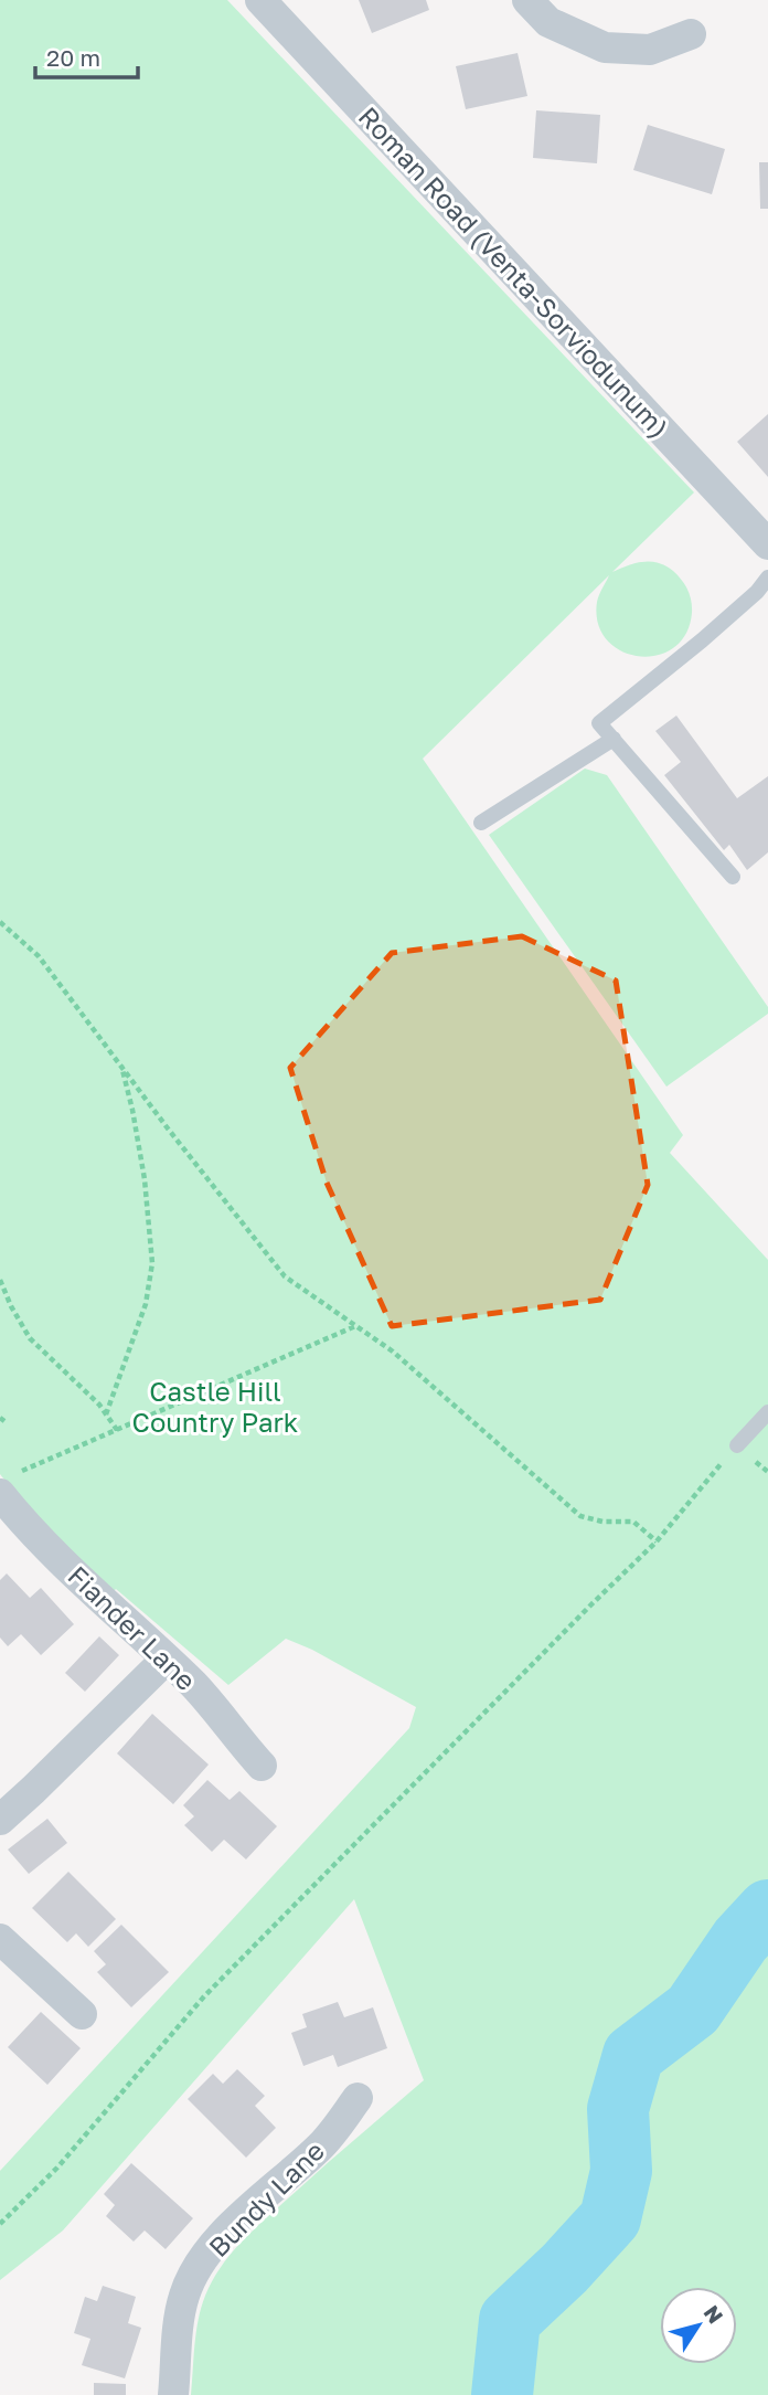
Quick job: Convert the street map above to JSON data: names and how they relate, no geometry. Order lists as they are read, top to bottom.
{
  "streets": {
    "street": ["Roman Road (Venta-Sorviodunum)", "Fiander Lane", "Bundy Lane"]
  },
  "parks": ["Castle Hill Country Park"],
  "scale_bar": "20 m",
  "north": "top right"
}
